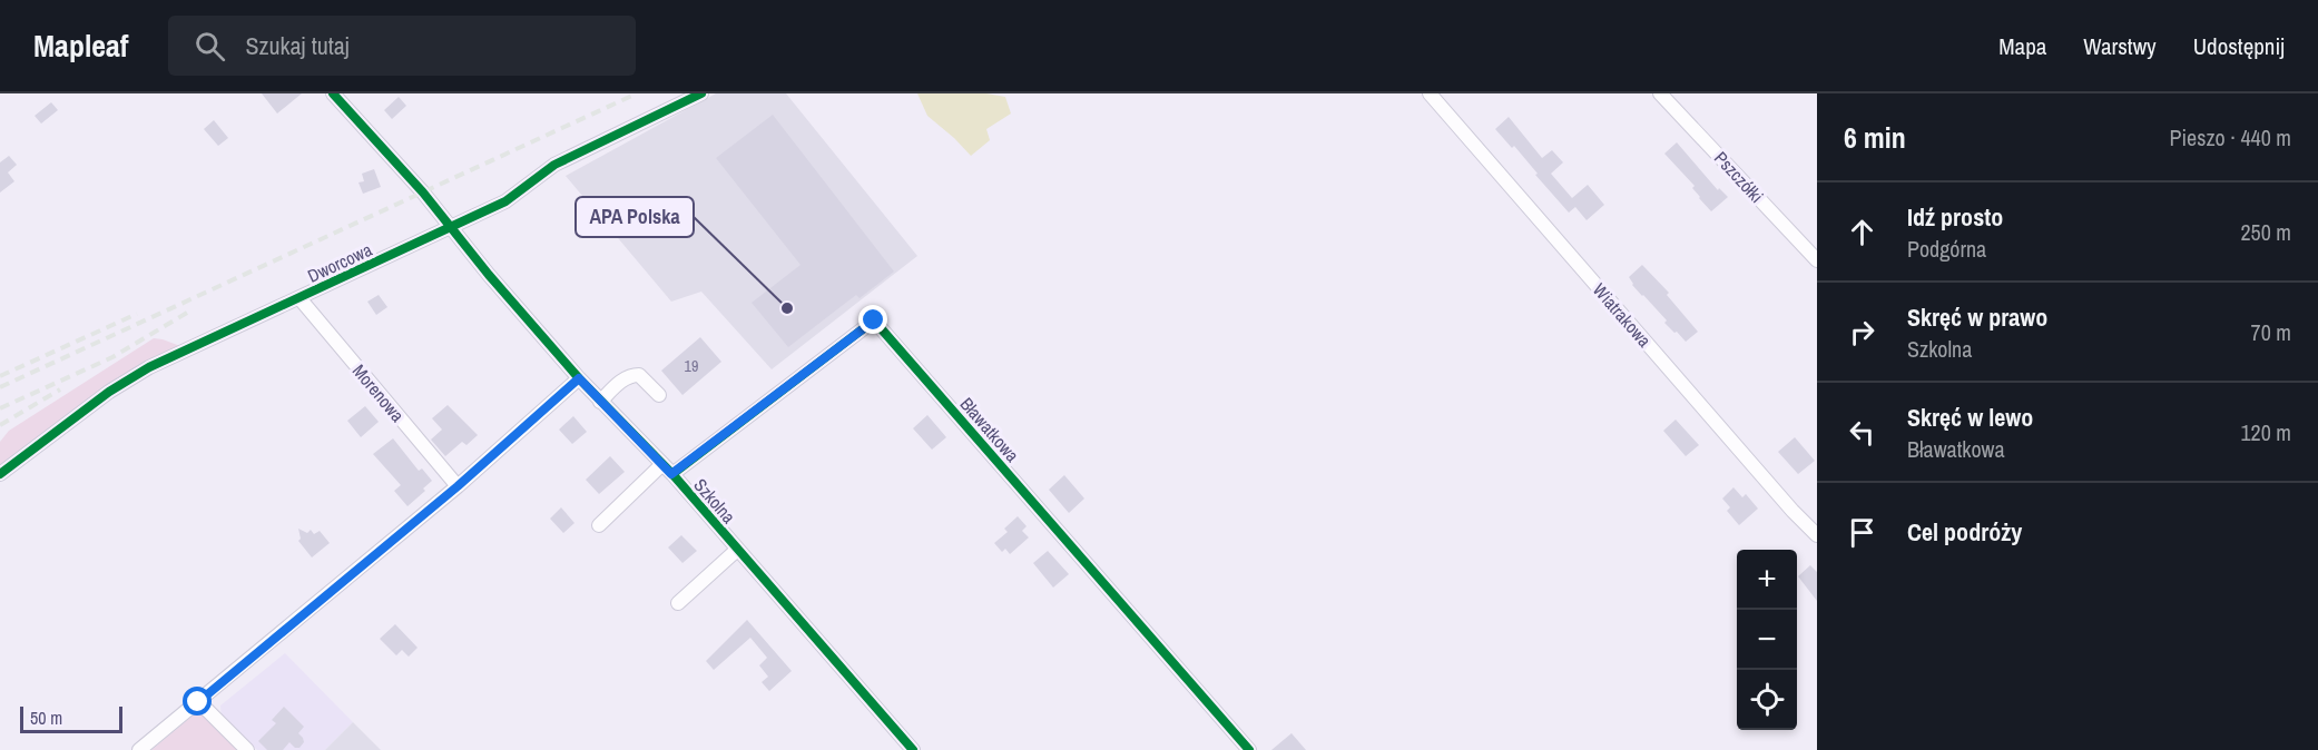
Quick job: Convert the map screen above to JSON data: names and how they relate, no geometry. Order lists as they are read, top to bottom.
{
  "streets": {
    "street": [
      "Pszczółki",
      "Dworcowa",
      "Wiatrakowa",
      "Morenowa",
      "Bławatkowa",
      "Szkolna"
    ]
  },
  "crossings": [
    ["Dworcowa", "Morenowa"],
    ["Dworcowa", "Szkolna"],
    ["Bławatkowa", "Szkolna"]
  ],
  "places": ["APA Polska"],
  "house_numbers": ["19"],
  "scale_bar": "50 m",
  "page": {
    "header": "Mapleaf",
    "search": "Szukaj tutaj",
    "nav": ["Mapa", "Warstwy", "Udostępnij"],
    "heading": ["6 min", "Pieszo · 440 m"],
    "list": [
      ["Idź prosto", "Podgórna", "250 m"],
      ["Skręć w prawo", "Szkolna", "70 m"],
      ["Skręć w lewo", "Bławatkowa", "120 m"],
      "Cel podróży"
    ],
    "map_buttons": ["+", "−"],
    "scale": "50 m"
  }
}
